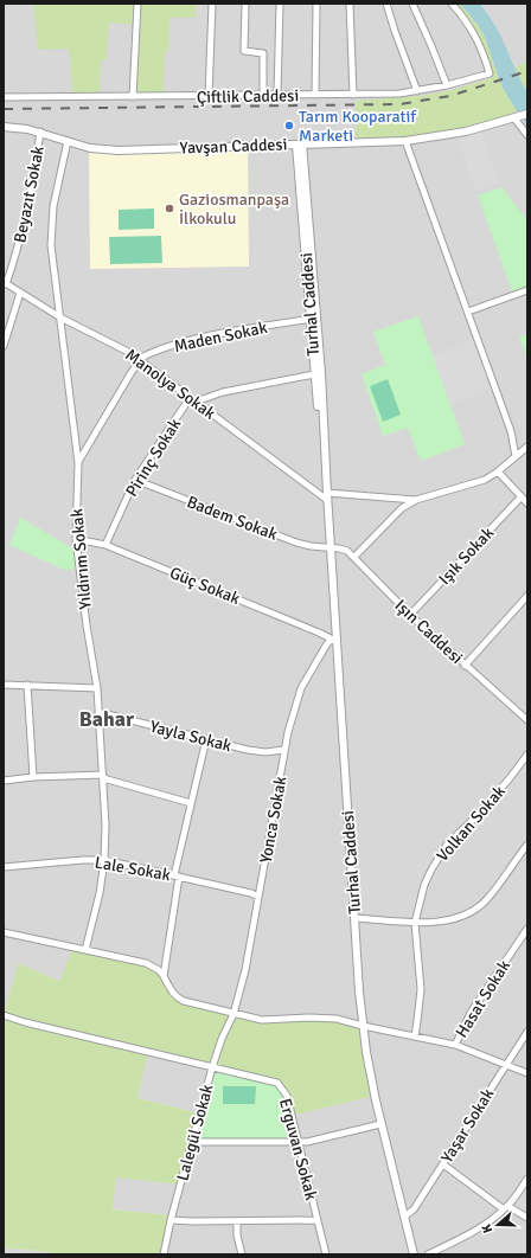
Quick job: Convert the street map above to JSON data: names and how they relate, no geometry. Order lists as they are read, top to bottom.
{
  "streets": {
    "street": [
      "Çiftlik Caddesi",
      "Yavşan Caddesi",
      "Beyazıt Sokak",
      "Turhal Caddesi",
      "Maden Sokak",
      "Manolya Sokak",
      "Pirinç Sokak",
      "Badem Sokak",
      "Işık Sokak",
      "Yıldırım Sokak",
      "Güç Sokak",
      "Işın Caddesi",
      "Yayla Sokak",
      "Yonca Sokak",
      "Volkan Sokak",
      "Lale Sokak",
      "Hasat Sokak",
      "Yaşar Sokak",
      "Lalegül Sokak",
      "Erguvan Sokak"
    ]
  },
  "crossings": [
    ["Yavşan Caddesi", "Beyazıt Sokak"],
    ["Yavşan Caddesi", "Turhal Caddesi"],
    ["Yavşan Caddesi", "Yıldırım Sokak"],
    ["Beyazıt Sokak", "Manolya Sokak"],
    ["Turhal Caddesi", "Maden Sokak"],
    ["Turhal Caddesi", "Manolya Sokak"],
    ["Turhal Caddesi", "Badem Sokak"],
    ["Turhal Caddesi", "Güç Sokak"],
    ["Turhal Caddesi", "Işın Caddesi"],
    ["Turhal Caddesi", "Yonca Sokak"],
    ["Turhal Caddesi", "Yaşar Sokak"],
    ["Maden Sokak", "Manolya Sokak"],
    ["Maden Sokak", "Yıldırım Sokak"],
    ["Manolya Sokak", "Pirinç Sokak"],
    ["Manolya Sokak", "Yıldırım Sokak"],
    ["Pirinç Sokak", "Badem Sokak"],
    ["Pirinç Sokak", "Güç Sokak"],
    ["Badem Sokak", "Işın Caddesi"],
    ["Işık Sokak", "Işın Caddesi"],
    ["Yıldırım Sokak", "Güç Sokak"],
    ["Yıldırım Sokak", "Yayla Sokak"],
    ["Yıldırım Sokak", "Lale Sokak"],
    ["Güç Sokak", "Yonca Sokak"],
    ["Yayla Sokak", "Yonca Sokak"],
    ["Yonca Sokak", "Lale Sokak"],
    ["Yonca Sokak", "Lalegül Sokak"],
    ["Lalegül Sokak", "Erguvan Sokak"]
  ],
  "districts": ["Bahar"],
  "places": ["Tarım Kooparatif Marketi", "Gaziosmanpaşa İlkokulu"],
  "north": "left"
}
